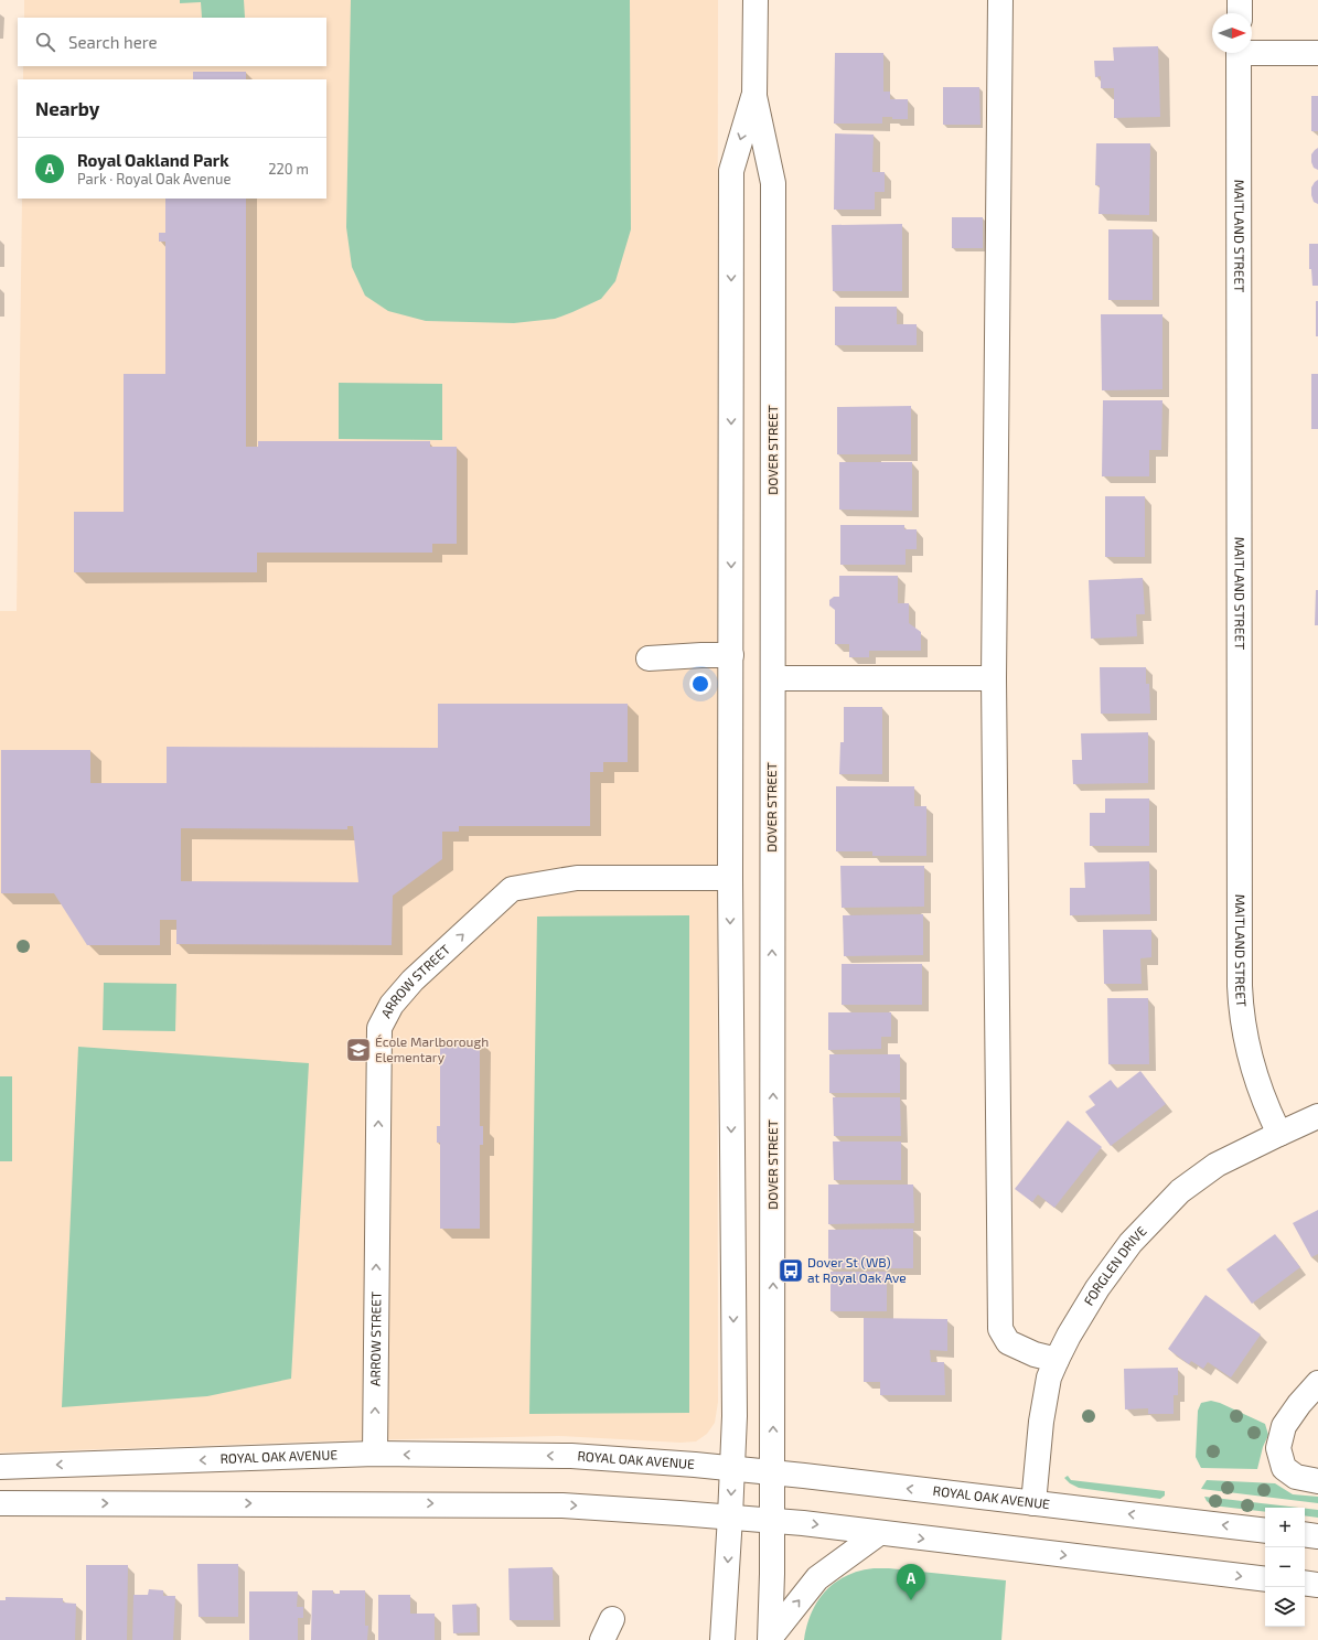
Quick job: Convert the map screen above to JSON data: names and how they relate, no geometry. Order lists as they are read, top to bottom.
{
  "streets": {
    "main road": [
      "MAITLAND STREET",
      "DOVER STREET",
      "ARROW STREET",
      "FORGLEN DRIVE",
      "ROYAL OAK AVENUE"
    ]
  },
  "crossings": [
    ["MAITLAND STREET", "FORGLEN DRIVE"],
    ["DOVER STREET", "ARROW STREET"],
    ["DOVER STREET", "ROYAL OAK AVENUE"],
    ["ARROW STREET", "ROYAL OAK AVENUE"],
    ["FORGLEN DRIVE", "ROYAL OAK AVENUE"]
  ],
  "one_way": ["ARROW STREET"],
  "places": {
    "school or university": ["École Marlborough Elementary"],
    "bus stop": ["Dover St (WB) at Royal Oak Ave"]
  },
  "north": "right",
  "page": {
    "search": "Search here",
    "heading": "Nearby",
    "list": [
      {
        "mark": "A",
        "name": "Royal Oakland Park",
        "note": "Park · Royal Oak Avenue",
        "value": "220 m"
      }
    ],
    "map_buttons": ["+", "−"],
    "pins": "A"
  }
}
